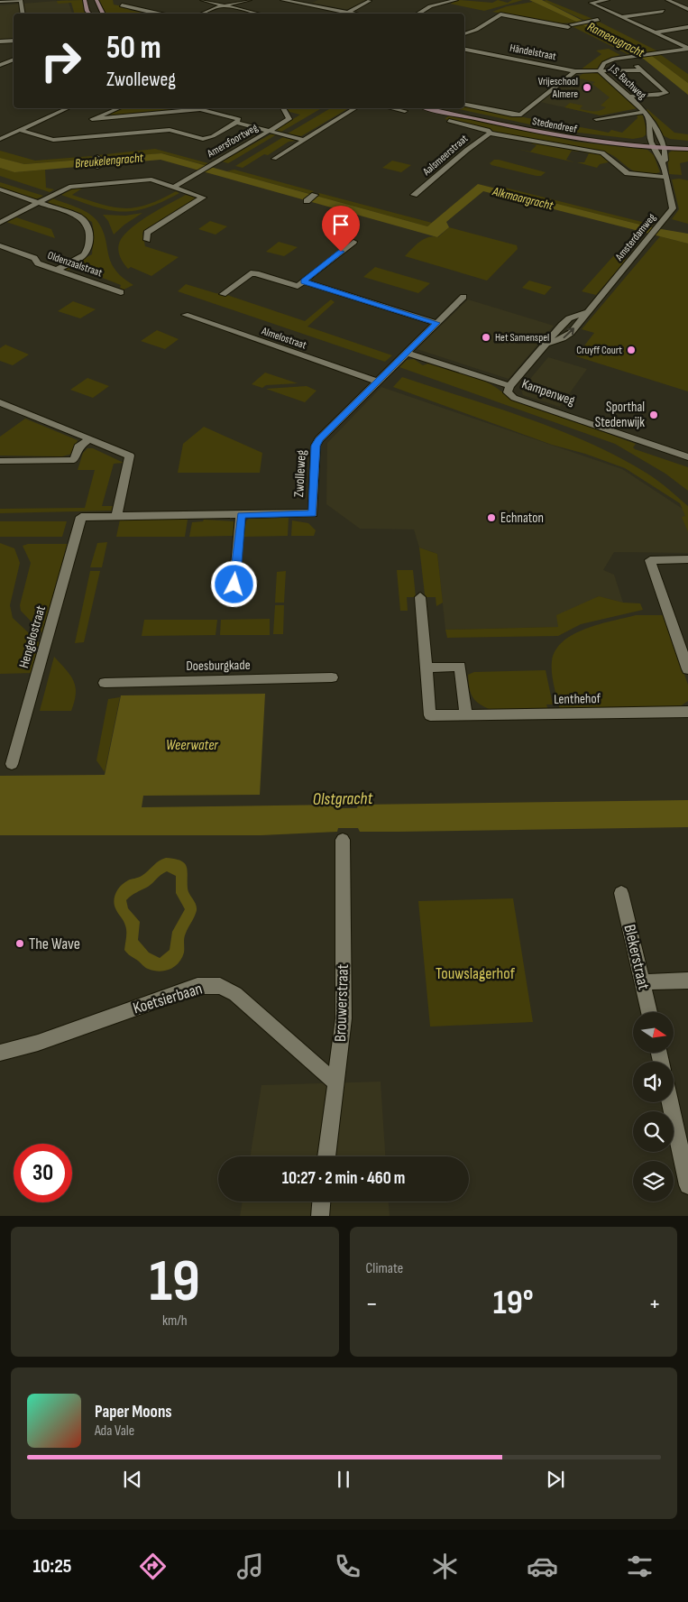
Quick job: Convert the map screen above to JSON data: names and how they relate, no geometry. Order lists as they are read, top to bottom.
{
  "streets": {
    "main road": ["Stedendreef"],
    "street": [
      "Händelstraat",
      "J.S. Bachweg",
      "Amersfoortweg",
      "Aalsmeerstraat",
      "Amsterdamweg",
      "Oldenzaalstraat",
      "Almelostraat",
      "Kampenweg",
      "Zwolleweg",
      "Hengelostraat",
      "Doesburgkade",
      "Lenthehof",
      "Blekerstraat",
      "Koetsierbaan",
      "Brouwerstraat"
    ]
  },
  "crossings": [
    ["Händelstraat", "J.S. Bachweg"],
    ["J.S. Bachweg", "Stedendreef"],
    ["J.S. Bachweg", "Amsterdamweg"],
    ["Stedendreef", "Amsterdamweg"],
    ["Amsterdamweg", "Kampenweg"],
    ["Almelostraat", "Zwolleweg"],
    ["Zwolleweg", "Hengelostraat"],
    ["Koetsierbaan", "Brouwerstraat"]
  ],
  "water": [
    "Rameaugracht",
    "Breukelengracht",
    "Alkmaargracht",
    "Weerwater",
    "Olstgracht"
  ],
  "parks": ["Touwslagerhof"],
  "places": [
    "Vrijeschool Almere",
    "Het Samenspel",
    "Cruyff Court",
    "Sporthal Stedenwijk",
    "Echnaton",
    "The Wave"
  ],
  "north": "right",
  "page": {
    "turn": ["50 m", "Zwolleweg"],
    "limit": "30",
    "trip": "10:27 · 2 min · 460 m",
    "tile": [
      ["19", "km/h"],
      "Climate"
    ],
    "heat": ["−", "19°", "+"],
    "song": ["Paper Moons", "Ada Vale"],
    "tabs": "10:25"
  }
}
